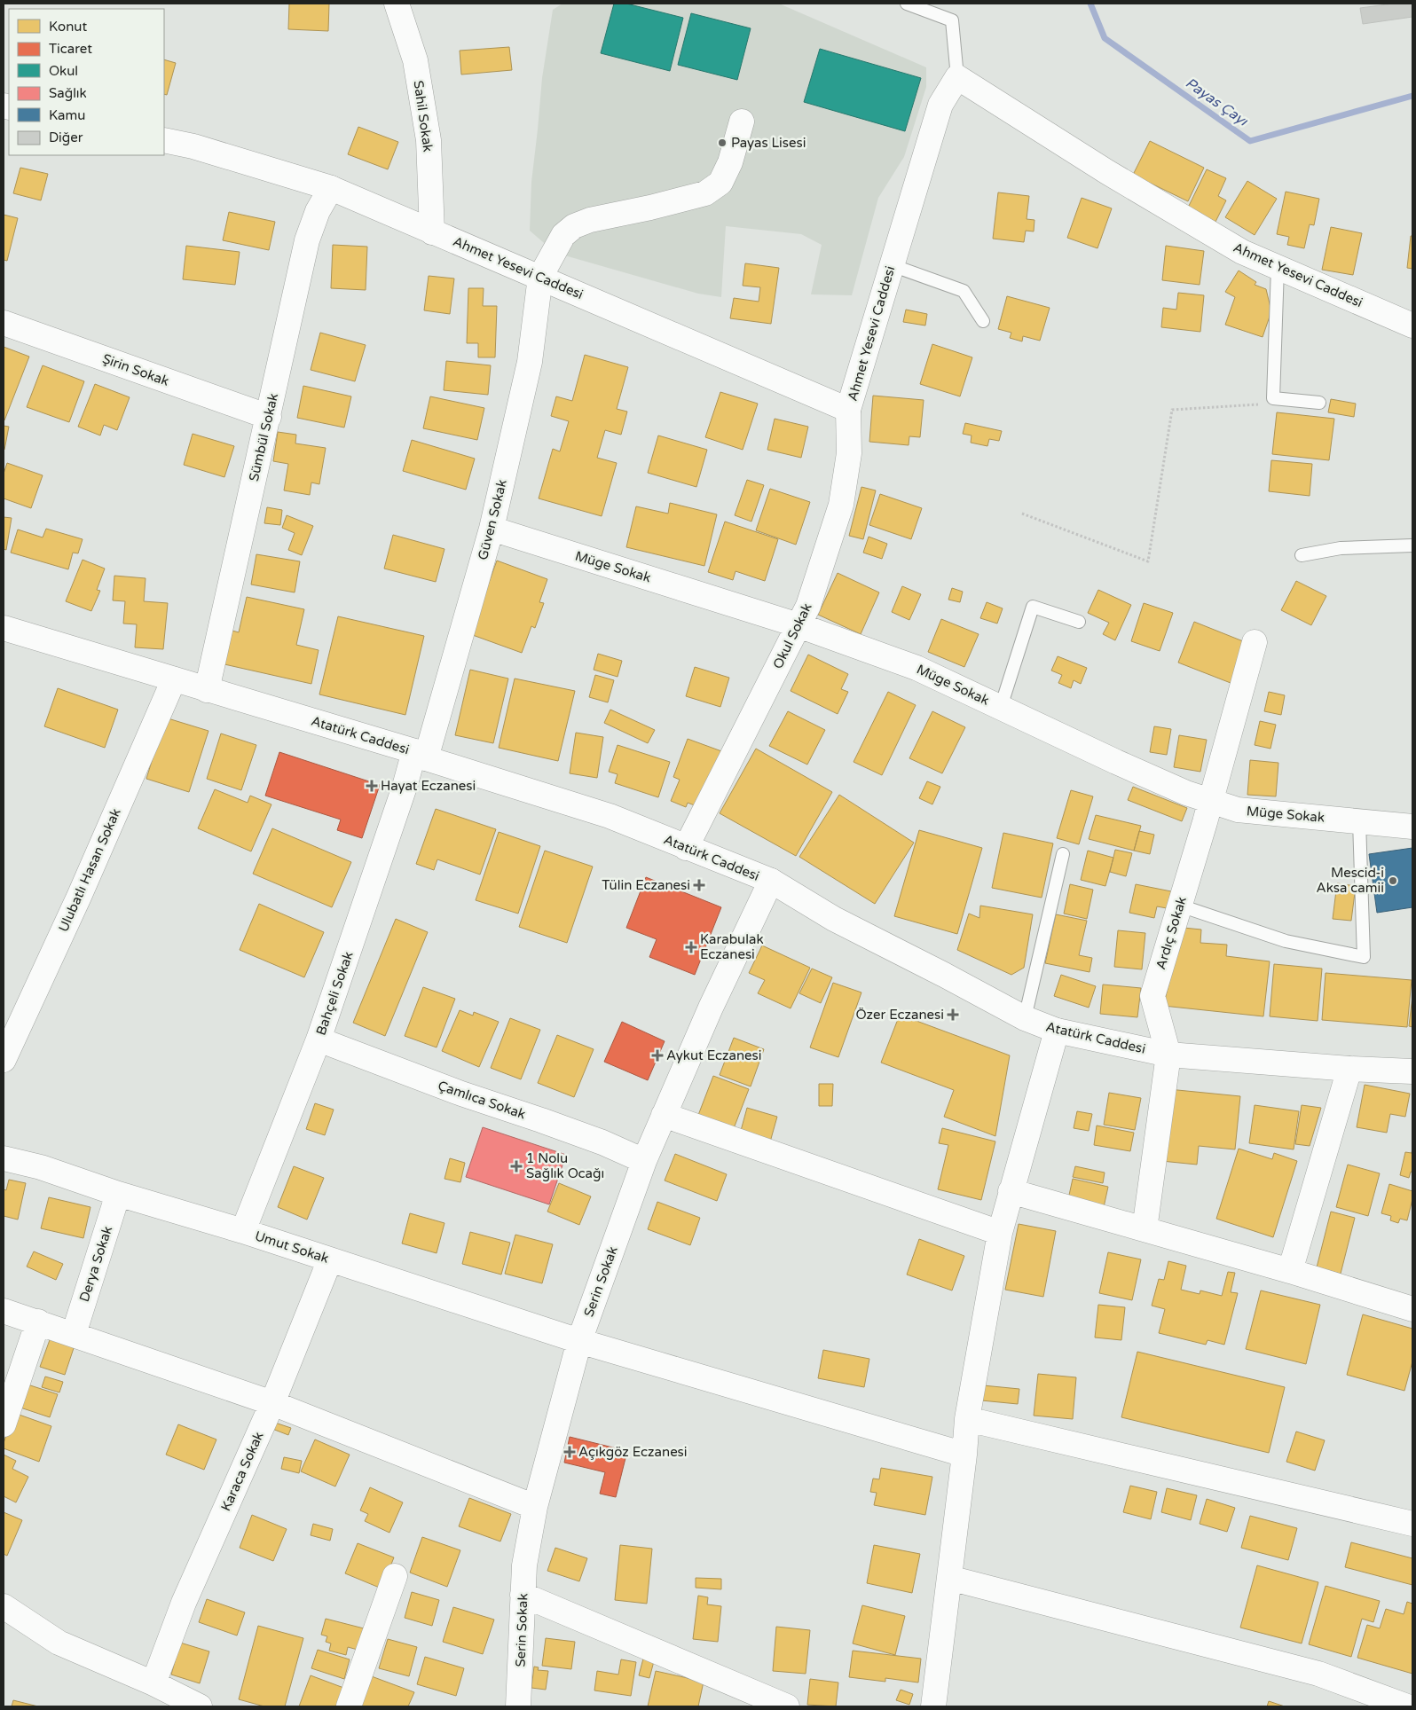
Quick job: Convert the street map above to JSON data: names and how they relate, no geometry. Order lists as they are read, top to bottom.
{
  "streets": {
    "street": [
      "Sahil Sokak",
      "Ahmet Yesevi Caddesi",
      "Şirin Sokak",
      "Sümbül Sokak",
      "Güven Sokak",
      "Müge Sokak",
      "Okul Sokak",
      "Atatürk Caddesi",
      "Ulubatlı Hasan Sokak",
      "Ardıç Sokak",
      "Bahçeli Sokak",
      "Çamlıca Sokak",
      "Umut Sokak",
      "Derya Sokak",
      "Serin Sokak",
      "Karaca Sokak"
    ]
  },
  "crossings": [
    ["Sahil Sokak", "Ahmet Yesevi Caddesi"],
    ["Ahmet Yesevi Caddesi", "Sümbül Sokak"],
    ["Ahmet Yesevi Caddesi", "Güven Sokak"],
    ["Ahmet Yesevi Caddesi", "Okul Sokak"],
    ["Şirin Sokak", "Sümbül Sokak"],
    ["Sümbül Sokak", "Atatürk Caddesi"],
    ["Güven Sokak", "Müge Sokak"],
    ["Güven Sokak", "Atatürk Caddesi"],
    ["Güven Sokak", "Bahçeli Sokak"],
    ["Müge Sokak", "Okul Sokak"],
    ["Müge Sokak", "Ardıç Sokak"],
    ["Okul Sokak", "Atatürk Caddesi"],
    ["Atatürk Caddesi", "Ulubatlı Hasan Sokak"],
    ["Atatürk Caddesi", "Ardıç Sokak"],
    ["Atatürk Caddesi", "Bahçeli Sokak"],
    ["Atatürk Caddesi", "Serin Sokak"],
    ["Bahçeli Sokak", "Çamlıca Sokak"],
    ["Bahçeli Sokak", "Umut Sokak"],
    ["Çamlıca Sokak", "Serin Sokak"],
    ["Umut Sokak", "Derya Sokak"],
    ["Umut Sokak", "Serin Sokak"],
    ["Umut Sokak", "Karaca Sokak"]
  ],
  "water": ["Payas Çayı"],
  "places": {
    "other": ["Payas Lisesi", "Mescid-i Aksa camii"],
    "health": [
      "Hayat Eczanesi",
      "Tülin Eczanesi",
      "Karabulak Eczanesi",
      "Özer Eczanesi",
      "Aykut Eczanesi",
      "1 Nolu Sağlık Ocağı",
      "Açıkgöz Eczanesi"
    ]
  },
  "legend": [
    "Konut",
    "Ticaret",
    "Okul",
    "Sağlık",
    "Kamu",
    "Diğer"
  ]
}
